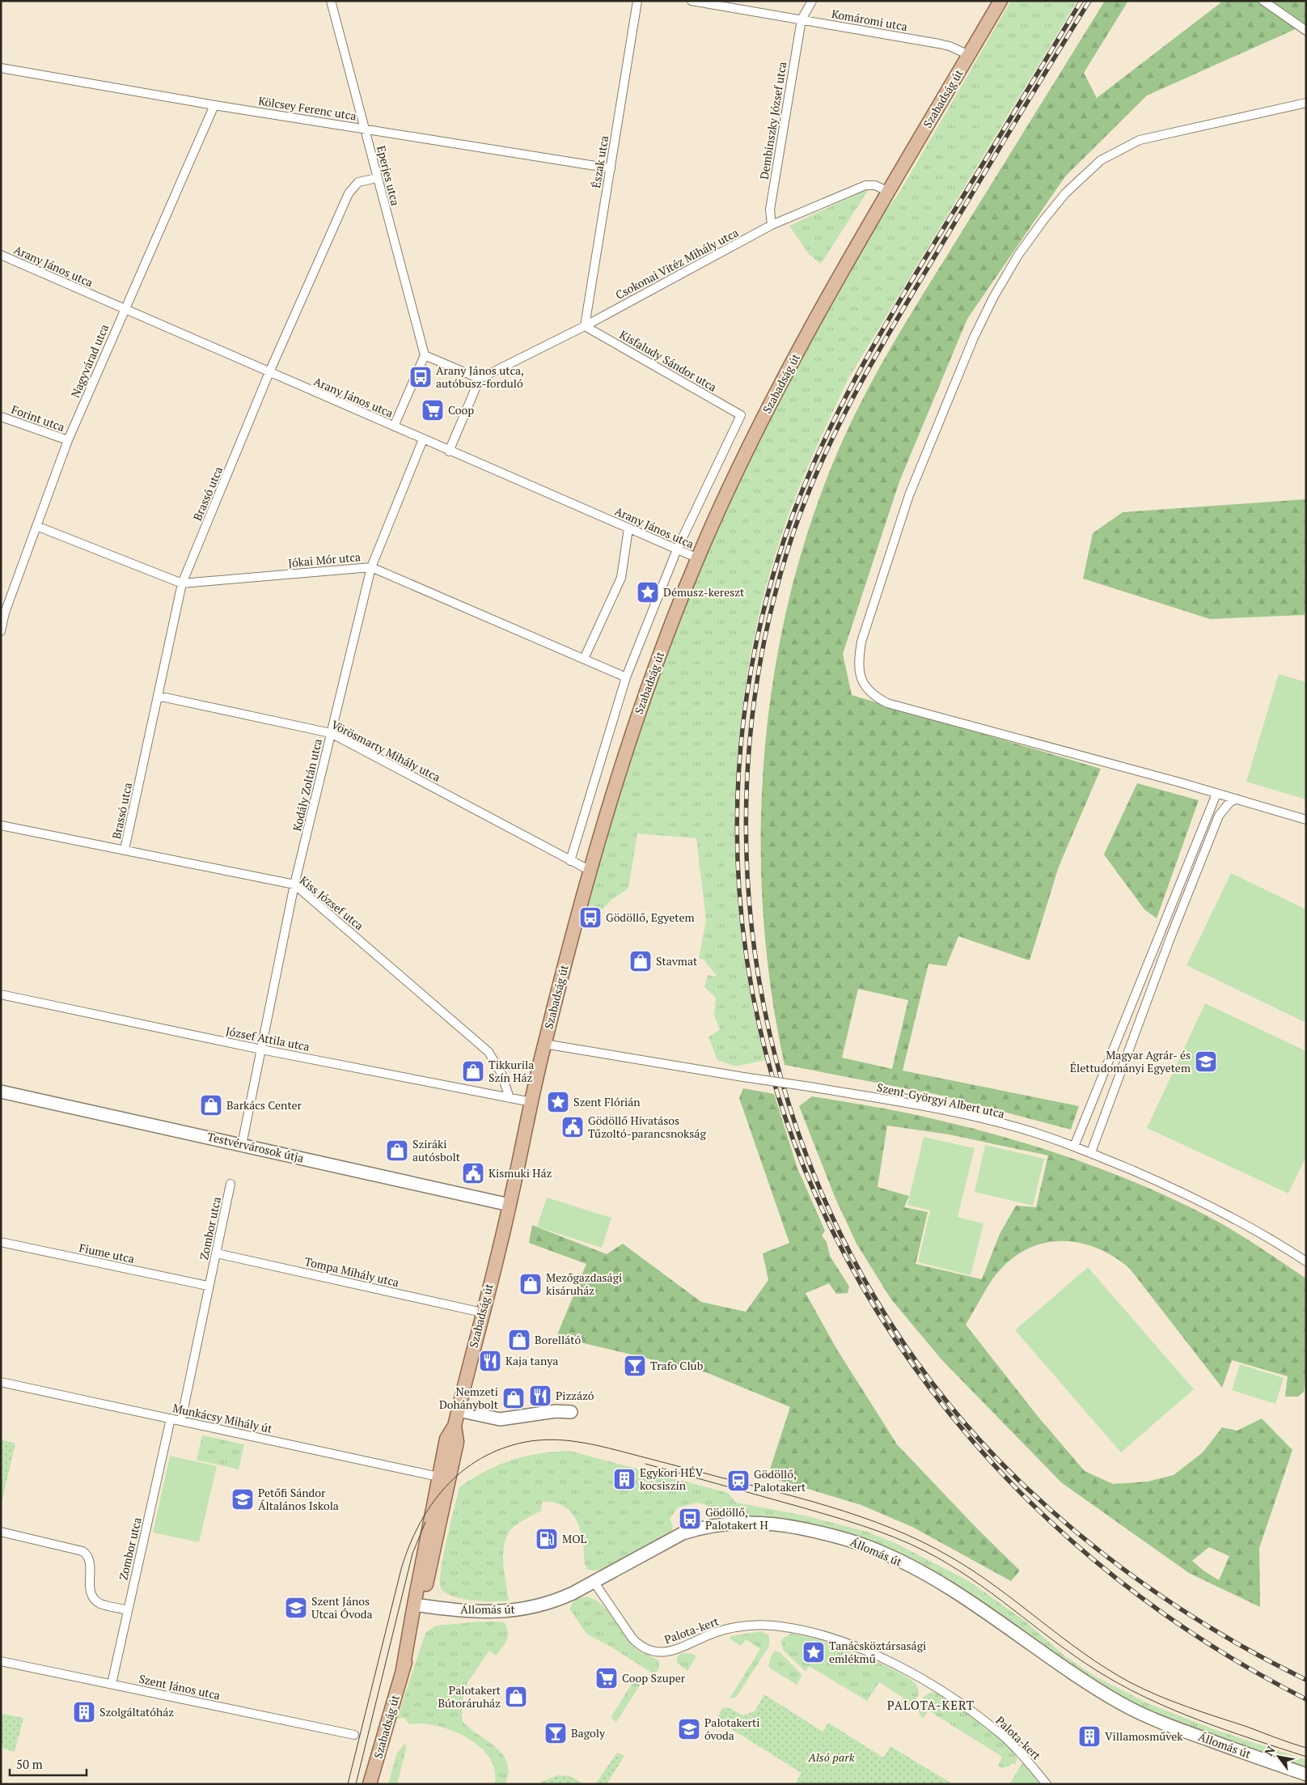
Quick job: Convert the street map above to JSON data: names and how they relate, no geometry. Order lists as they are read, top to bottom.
{
  "streets": {
    "main road": ["Szabadság út", "Testvérvárosok útja", "Állomás út"],
    "street": [
      "Komáromi utca",
      "Kölcsey Ferenc utca",
      "Dembinszky József utca",
      "Észak utca",
      "Eperjes utca",
      "Csokonai Vitéz Mihály utca",
      "Arany János utca",
      "Nagyvárad utca",
      "Kisfaludy Sándor utca",
      "Forint utca",
      "Brassó utca",
      "Jókai Mór utca",
      "Vörösmarty Mihály utca",
      "Kodály Zoltán utca",
      "Kiss József utca",
      "József Attila utca",
      "Szent-Györgyi Albert utca",
      "Zombor utca",
      "Fiume utca",
      "Tompa Mihály utca",
      "Munkácsy Mihály út",
      "Palota-kert",
      "Szent János utca"
    ]
  },
  "crossings": [
    ["Komáromi utca", "Szabadság út"],
    ["Komáromi utca", "Dembinszky József utca"],
    ["Szabadság út", "Csokonai Vitéz Mihály utca"],
    ["Szabadság út", "Arany János utca"],
    ["Szabadság út", "Kisfaludy Sándor utca"],
    ["Szabadság út", "Jókai Mór utca"],
    ["Szabadság út", "Vörösmarty Mihály utca"],
    ["Szabadság út", "József Attila utca"],
    ["Szabadság út", "Szent-Györgyi Albert utca"],
    ["Szabadság út", "Testvérvárosok útja"],
    ["Szabadság út", "Tompa Mihály utca"],
    ["Szabadság út", "Munkácsy Mihály út"],
    ["Szabadság út", "Állomás út"],
    ["Kölcsey Ferenc utca", "Észak utca"],
    ["Kölcsey Ferenc utca", "Eperjes utca"],
    ["Kölcsey Ferenc utca", "Nagyvárad utca"],
    ["Dembinszky József utca", "Csokonai Vitéz Mihály utca"],
    ["Észak utca", "Csokonai Vitéz Mihály utca"],
    ["Észak utca", "Kisfaludy Sándor utca"],
    ["Eperjes utca", "Brassó utca"],
    ["Csokonai Vitéz Mihály utca", "Kisfaludy Sándor utca"],
    ["Arany János utca", "Nagyvárad utca"],
    ["Arany János utca", "Brassó utca"],
    ["Arany János utca", "Kodály Zoltán utca"],
    ["Nagyvárad utca", "Forint utca"],
    ["Nagyvárad utca", "Jókai Mór utca"],
    ["Brassó utca", "Jókai Mór utca"],
    ["Brassó utca", "Vörösmarty Mihály utca"],
    ["Brassó utca", "Kiss József utca"],
    ["Jókai Mór utca", "Kodály Zoltán utca"],
    ["Vörösmarty Mihály utca", "Kodály Zoltán utca"],
    ["Kodály Zoltán utca", "Kiss József utca"],
    ["Kodály Zoltán utca", "József Attila utca"],
    ["Kodály Zoltán utca", "Testvérvárosok útja"],
    ["Kiss József utca", "József Attila utca"],
    ["Zombor utca", "Fiume utca"],
    ["Zombor utca", "Tompa Mihály utca"],
    ["Zombor utca", "Munkácsy Mihály út"],
    ["Zombor utca", "Szent János utca"],
    ["Állomás út", "Palota-kert"]
  ],
  "districts": ["PALOTA-KERT"],
  "parks": ["Alsó park"],
  "places": {
    "bus stop": ["Arany János utca, autóbusz-forduló", "Gödöllő, Egyetem", "Gödöllő, Palotakert H"],
    "supermarket": ["Coop", "Coop Szuper"],
    "place": ["Démusz-kereszt", "Szent Flórián", "Tanácsköztársasági emlékmű"],
    "shop": [
      "Stavmat",
      "Tikkurila Szín Ház",
      "Barkács Center",
      "Sziráki autósbolt",
      "Mezőgazdasági kisáruház",
      "Borellátó",
      "Nemzeti Dohánybolt",
      "Palotakert Bútoráruház"
    ],
    "school or university": [
      "Magyar Agrár- és Élettudományi Egyetem",
      "Petőfi Sándor Általános Iskola",
      "Szent János Utcai Óvoda",
      "Palotakerti óvoda"
    ],
    "public building": ["Gödöllő Hivatásos Tűzoltó-parancsnokság", "Kismuki Ház"],
    "restaurant": ["Kaja tanya", "Pizzázó"],
    "bar": ["Trafo Club", "Bagoly"],
    "building": ["Egykori HÉV kocsiszín", "Szolgáltatóház", "Villamosművek"],
    "station": ["Gödöllő, Palotakert"],
    "fuel station": ["MOL"]
  },
  "scale_bar": "50 m",
  "north": "top left"
}
